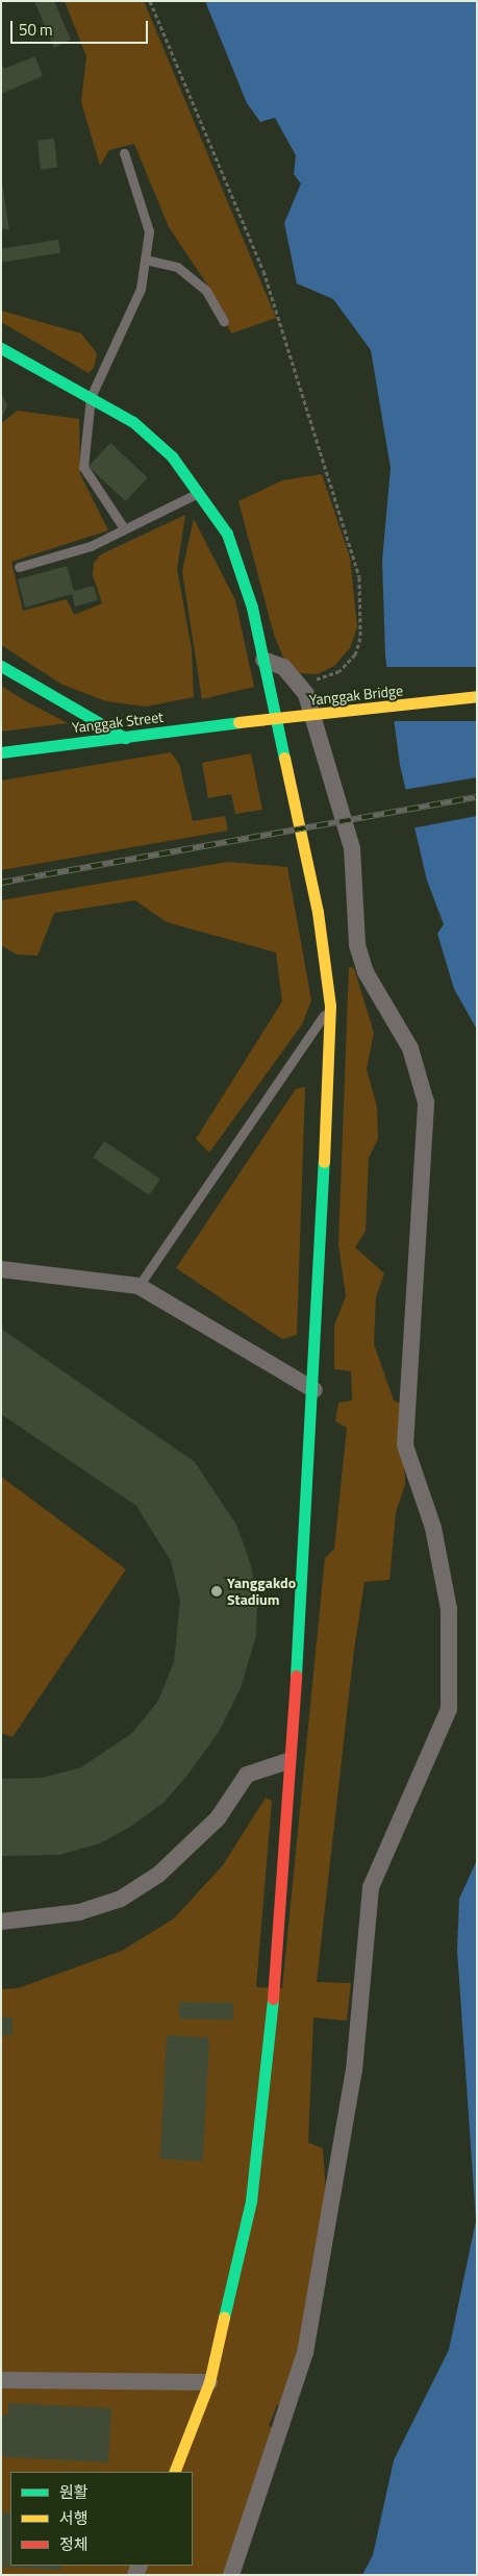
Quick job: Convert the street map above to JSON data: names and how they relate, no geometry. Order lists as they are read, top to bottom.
{
  "streets": {
    "street": ["Yanggak Bridge", "Yanggak Street"]
  },
  "crossings": [
    ["Yanggak Bridge", "Yanggak Street"]
  ],
  "places": ["Yanggakdo Stadium"],
  "legend": ["원활", "서행", "정체"],
  "scale_bar": "50 m"
}
